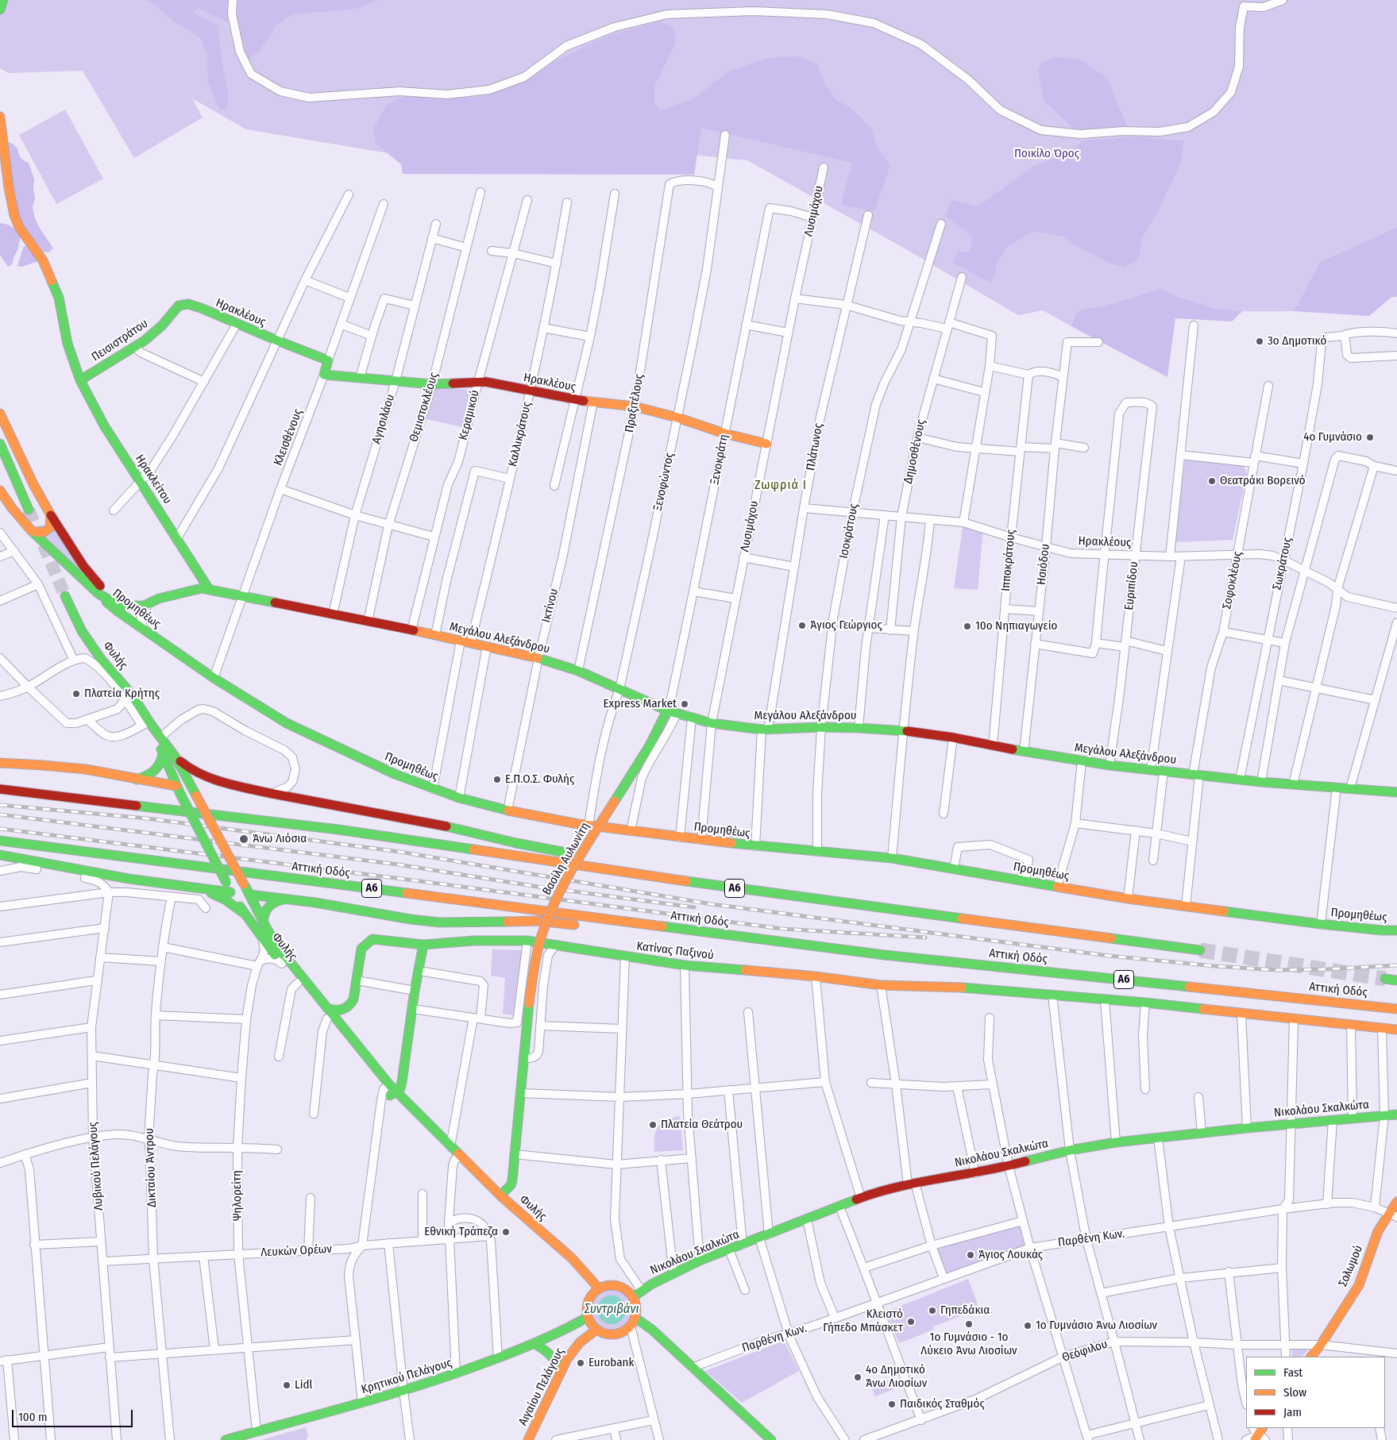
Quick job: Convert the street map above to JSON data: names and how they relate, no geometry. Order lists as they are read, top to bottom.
{
  "streets": {
    "main road": [
      "Ηρακλέους",
      "Πεισιστράτου",
      "Κλεισθένους",
      "Ηρακλείτου",
      "Προμηθέως",
      "Μεγάλου Αλεξάνδρου",
      "Φυλής",
      "Βασίλη Αυλωνίτη",
      "Αττική Οδός",
      "Α6",
      "Κατίνας Παξινού",
      "Νικολάου Σκαλκώτα",
      "Σολωμού",
      "Κρητικού Πελάγους",
      "Αιγαίου Πελάγους"
    ],
    "street": [
      "Λυσιμάχου",
      "Πραξιτέλους",
      "Θεμιστοκλέους",
      "Κεραμικού",
      "Αγησιλάου",
      "Καλλικράτους",
      "Πλάτωνος",
      "Δημοσθένους",
      "Ξενοκράτη",
      "Ξενοφώντος",
      "Ισοκράτους",
      "Ιπποκράτους",
      "Σωκράτους",
      "Ησιόδου",
      "Σοφοκλέους",
      "Ευριπίδου",
      "Ικτίνου",
      "Λυβικού Πελάγους",
      "Δικταίου Άντρου",
      "Ψηλορείτη",
      "Παρθένη Κων.",
      "Λευκών Ορέων",
      "Θεόφιλου"
    ]
  },
  "crossings": [
    ["Λυσιμάχου", "Ηρακλέους"],
    ["Λυσιμάχου", "Ξενοκράτη"],
    ["Λυσιμάχου", "Προμηθέως"],
    ["Λυσιμάχου", "Μεγάλου Αλεξάνδρου"],
    ["Ηρακλέους", "Πεισιστράτου"],
    ["Ηρακλέους", "Πραξιτέλους"],
    ["Ηρακλέους", "Θεμιστοκλέους"],
    ["Ηρακλέους", "Κεραμικού"],
    ["Ηρακλέους", "Αγησιλάου"],
    ["Ηρακλέους", "Καλλικράτους"],
    ["Ηρακλέους", "Κλεισθένους"],
    ["Ηρακλέους", "Πλάτωνος"],
    ["Ηρακλέους", "Δημοσθένους"],
    ["Ηρακλέους", "Ξενοκράτη"],
    ["Ηρακλέους", "Ξενοφώντος"],
    ["Ηρακλέους", "Ισοκράτους"],
    ["Ηρακλέους", "Ιπποκράτους"],
    ["Ηρακλέους", "Σωκράτους"],
    ["Ηρακλέους", "Ησιόδου"],
    ["Ηρακλέους", "Σοφοκλέους"],
    ["Ηρακλέους", "Ευριπίδου"],
    ["Ηρακλέους", "Ικτίνου"],
    ["Πεισιστράτου", "Ηρακλείτου"],
    ["Πραξιτέλους", "Ξενοφώντος"],
    ["Πραξιτέλους", "Μεγάλου Αλεξάνδρου"],
    ["Θεμιστοκλέους", "Μεγάλου Αλεξάνδρου"],
    ["Κεραμικού", "Μεγάλου Αλεξάνδρου"],
    ["Αγησιλάου", "Μεγάλου Αλεξάνδρου"],
    ["Καλλικράτους", "Μεγάλου Αλεξάνδρου"],
    ["Κλεισθένους", "Προμηθέως"],
    ["Κλεισθένους", "Μεγάλου Αλεξάνδρου"],
    ["Πλάτωνος", "Προμηθέως"],
    ["Πλάτωνος", "Μεγάλου Αλεξάνδρου"],
    ["Ξενοκράτη", "Μεγάλου Αλεξάνδρου"],
    ["Ξενοκράτη", "Βασίλη Αυλωνίτη"],
    ["Ηρακλείτου", "Μεγάλου Αλεξάνδρου"],
    ["Ξενοφώντος", "Προμηθέως"],
    ["Ξενοφώντος", "Μεγάλου Αλεξάνδρου"],
    ["Ισοκράτους", "Προμηθέως"],
    ["Ισοκράτους", "Μεγάλου Αλεξάνδρου"],
    ["Ιπποκράτους", "Μεγάλου Αλεξάνδρου"],
    ["Σωκράτους", "Μεγάλου Αλεξάνδρου"],
    ["Ησιόδου", "Μεγάλου Αλεξάνδρου"],
    ["Σοφοκλέους", "Προμηθέως"],
    ["Σοφοκλέους", "Μεγάλου Αλεξάνδρου"],
    ["Ευριπίδου", "Μεγάλου Αλεξάνδρου"],
    ["Ικτίνου", "Προμηθέως"],
    ["Ικτίνου", "Μεγάλου Αλεξάνδρου"],
    ["Προμηθέως", "Μεγάλου Αλεξάνδρου"],
    ["Μεγάλου Αλεξάνδρου", "Βασίλη Αυλωνίτη"],
    ["Φυλής", "Βασίλη Αυλωνίτη"],
    ["Φυλής", "Νικολάου Σκαλκώτα"],
    ["Φυλής", "Ψηλορείτη"],
    ["Φυλής", "Κρητικού Πελάγους"],
    ["Φυλής", "Αιγαίου Πελάγους"],
    ["Νικολάου Σκαλκώτα", "Κρητικού Πελάγους"],
    ["Νικολάου Σκαλκώτα", "Αιγαίου Πελάγους"],
    ["Λυβικού Πελάγους", "Λευκών Ορέων"],
    ["Δικταίου Άντρου", "Λευκών Ορέων"],
    ["Ψηλορείτη", "Λευκών Ορέων"],
    ["Ψηλορείτη", "Κρητικού Πελάγους"],
    ["Παρθένη Κων.", "Σολωμού"],
    ["Σολωμού", "Θεόφιλου"],
    ["Κρητικού Πελάγους", "Αιγαίου Πελάγους"]
  ],
  "districts": ["Ζωφριά Ι"],
  "water": ["Συντριβάνι"],
  "parks": ["Ποικίλο Όρος"],
  "places": [
    "3ο Δημοτικό",
    "4ο Γυμνάσιο",
    "Θεατράκι Βορεινό",
    "Άγιος Γεώργιος",
    "10ο Νηπιαγωγείο",
    "Πλατεία Κρήτης",
    "Express Market",
    "Ε.Π.Ο.Σ. Φυλής",
    "Άνω Λιόσια",
    "Πλατεία Θεάτρου",
    "Εθνική Τράπεζα",
    "Άγιος Λουκάς",
    "Γηπεδάκια",
    "Κλειστό Γήπεδο Μπάσκετ",
    "1ο Γυμνάσιο - 1ο Λύκειο Άνω Λιοσίων",
    "1ο Γυμνάσιο Άνω Λιοσίων",
    "Eurobank",
    "4ο Δημοτικό Άνω Λιοσίων",
    "Lidl",
    "Παιδικός Σταθμός"
  ],
  "legend": ["Fast", "Slow", "Jam"],
  "scale_bar": "100 m"
}
